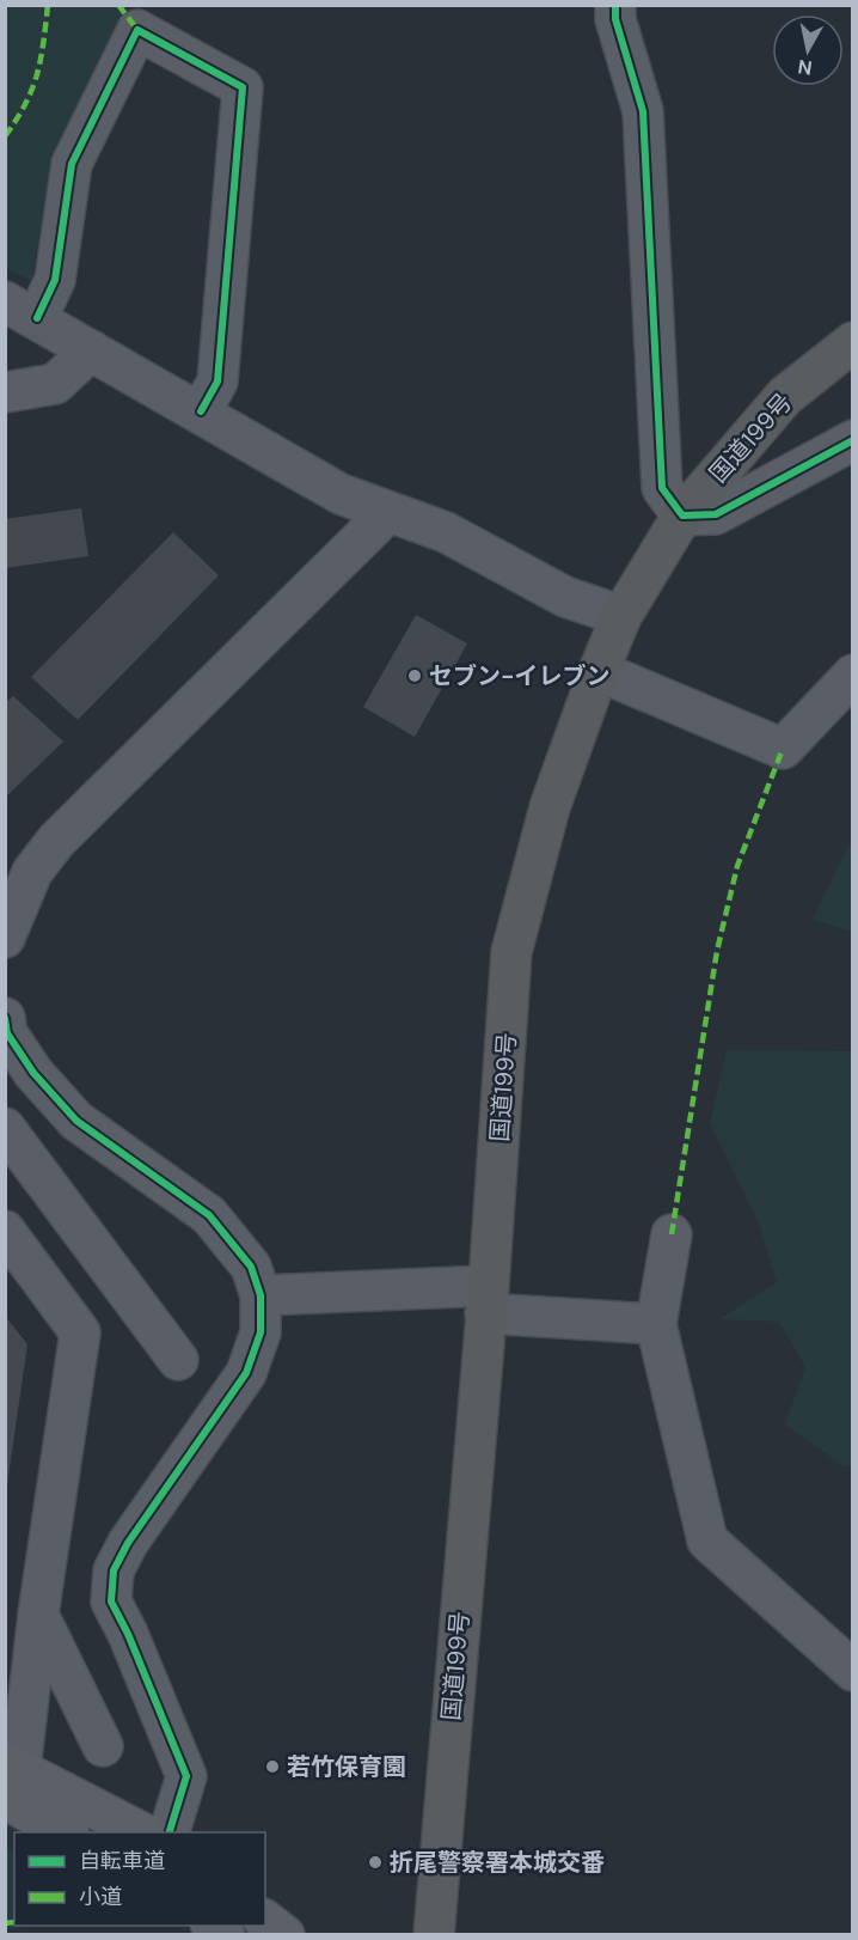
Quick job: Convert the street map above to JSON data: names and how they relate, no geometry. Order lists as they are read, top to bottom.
{
  "streets": {
    "highway": ["国道199号"]
  },
  "places": ["セブン-イレブン", "若竹保育園", "折尾警察署本城交番"],
  "legend": ["自転車道", "小道"],
  "north": "bottom"
}
